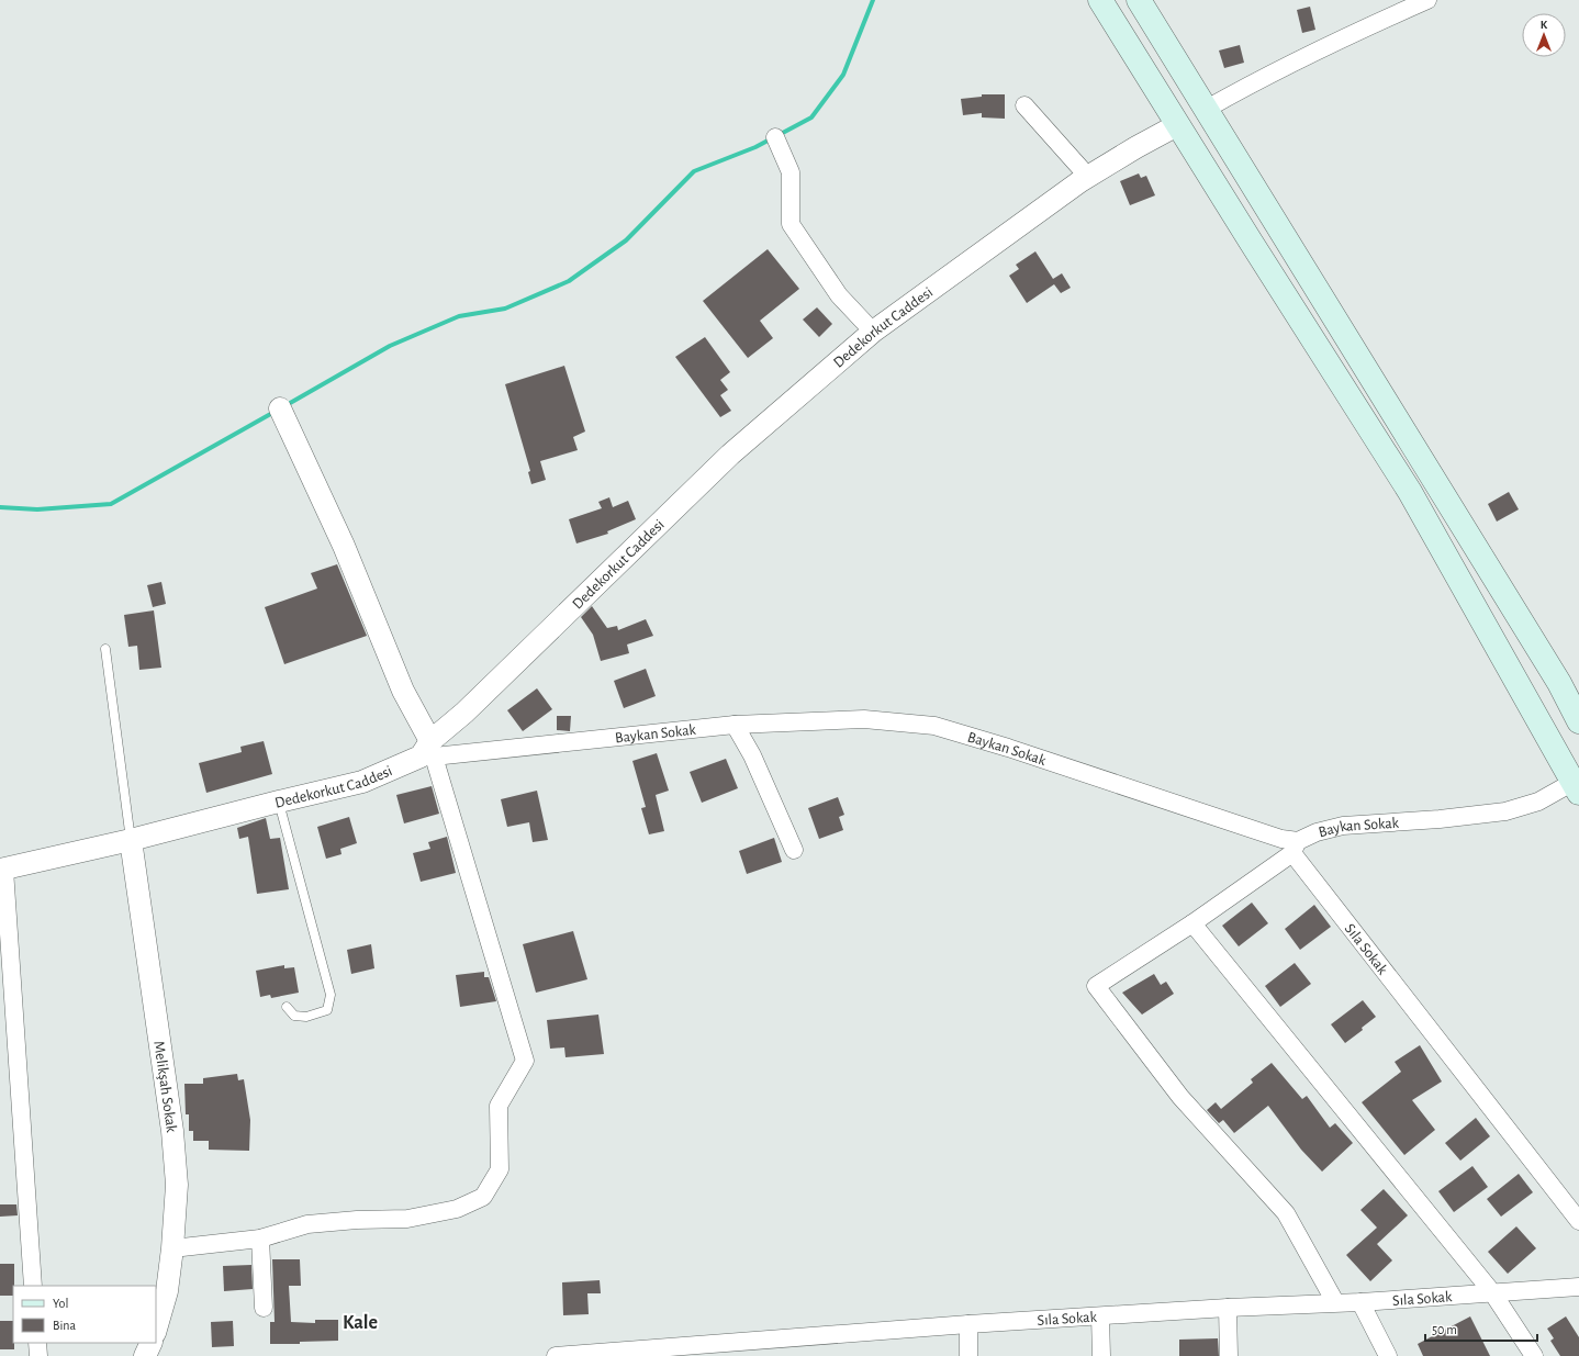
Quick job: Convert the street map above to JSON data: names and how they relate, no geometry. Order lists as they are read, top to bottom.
{
  "streets": {
    "street": [
      "Dedekorkut Caddesi",
      "Baykan Sokak",
      "Sıla Sokak",
      "Melikşah Sokak"
    ]
  },
  "crossings": [
    ["Dedekorkut Caddesi", "Baykan Sokak"],
    ["Dedekorkut Caddesi", "Melikşah Sokak"],
    ["Baykan Sokak", "Sıla Sokak"]
  ],
  "districts": ["Kale"],
  "legend": ["Yol", "Bina"],
  "scale_bar": "50 m",
  "north": "top"
}
